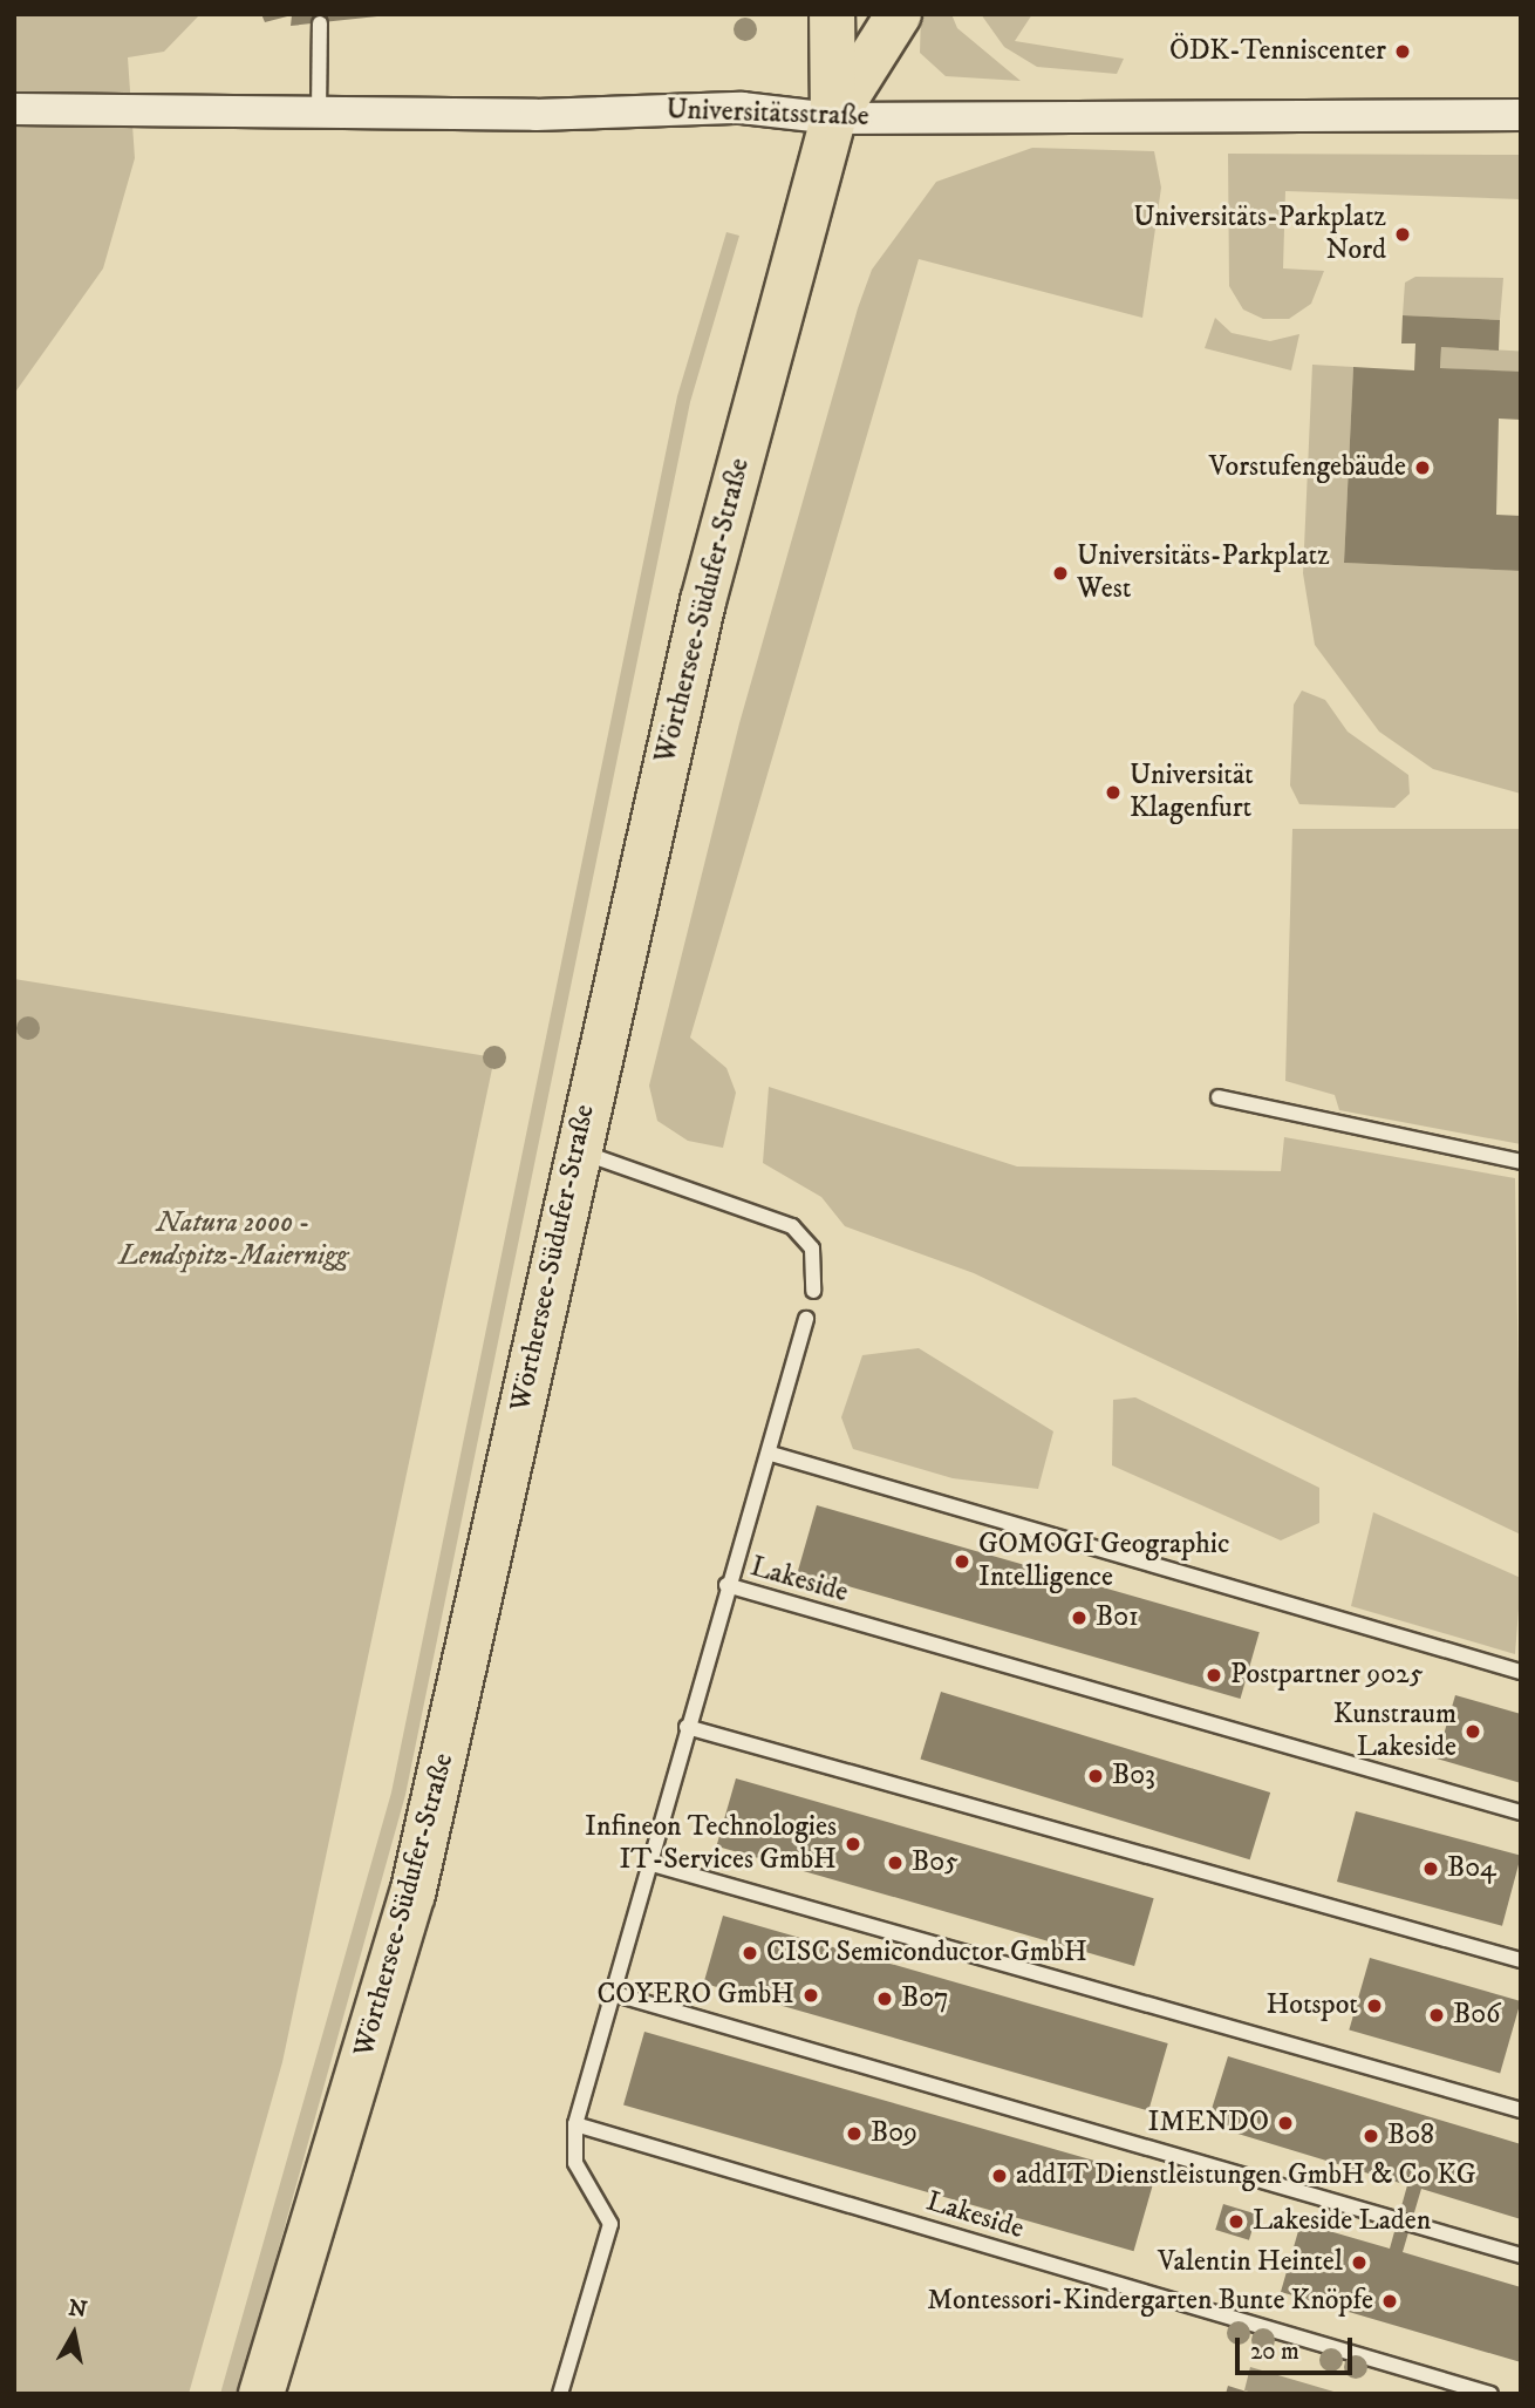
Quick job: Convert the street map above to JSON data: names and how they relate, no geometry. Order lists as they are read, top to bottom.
{
  "streets": {
    "main road": ["Wörthersee-Südufer-Straße"],
    "street": ["Universitätsstraße"],
    "lane": ["Lakeside"]
  },
  "crossings": [
    ["Universitätsstraße", "Wörthersee-Südufer-Straße"]
  ],
  "parks": ["Natura 2000 - Lendspitz-Maiernigg"],
  "places": [
    "ÖDK-Tenniscenter",
    "Universitäts-Parkplatz Nord",
    "Vorstufengebäude",
    "Universitäts-Parkplatz West",
    "Universität Klagenfurt",
    "GOMOGI Geographic Intelligence",
    "B01",
    "Postpartner 9025",
    "Kunstraum Lakeside",
    "B03",
    "Infineon Technologies IT-Services GmbH",
    "B05",
    "B04",
    "CISC Semiconductor GmbH",
    "COYERO GmbH",
    "B07",
    "Hotspot",
    "B06",
    "IMENDO",
    "B09",
    "B08",
    "addIT Dienstleistungen GmbH & Co KG",
    "Lakeside Laden",
    "Valentin Heintel",
    "Montessori-Kindergarten Bunte Knöpfe"
  ],
  "scale_bar": "20 m",
  "north": "top"
}
